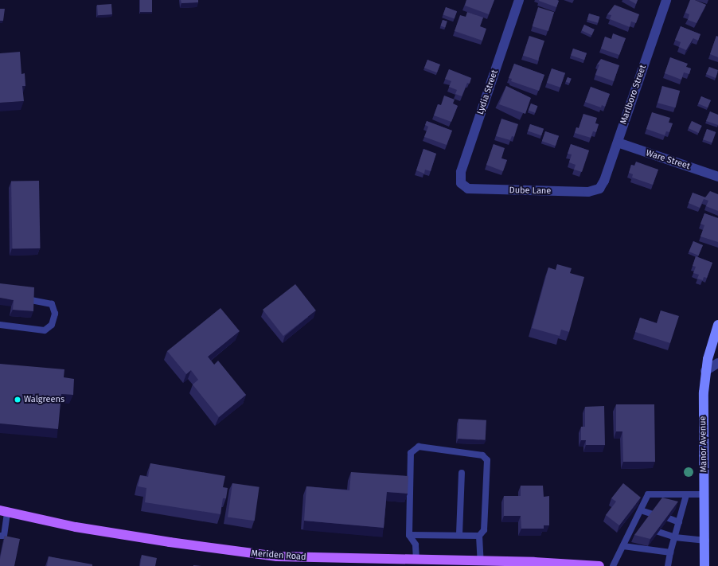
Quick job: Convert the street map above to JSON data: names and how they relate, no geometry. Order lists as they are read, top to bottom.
{
  "streets": {
    "main road": ["Manor Avenue", "Meriden Road"],
    "street": [
      "Lydia Street",
      "Marlboro Street",
      "Ware Street",
      "Dube Lane"
    ]
  },
  "crossings": [
    ["Lydia Street", "Dube Lane"],
    ["Marlboro Street", "Ware Street"],
    ["Marlboro Street", "Dube Lane"]
  ],
  "places": ["Walgreens"]
}
